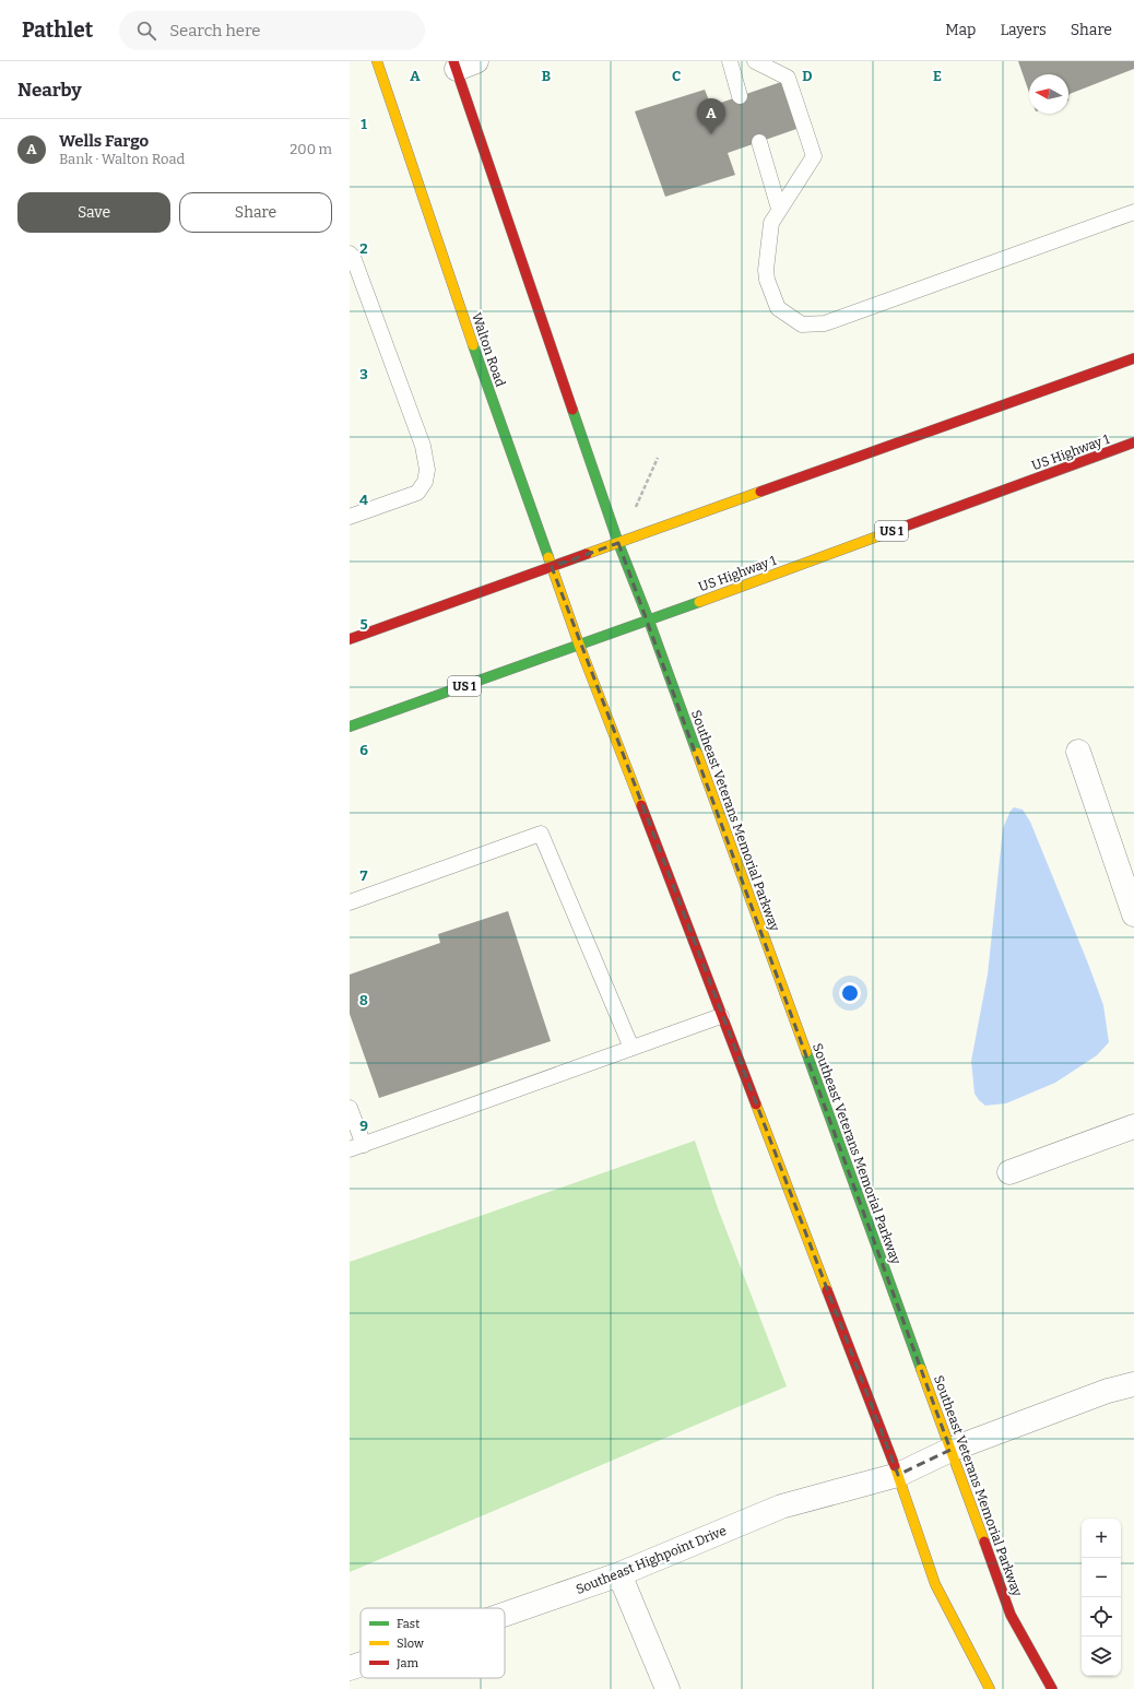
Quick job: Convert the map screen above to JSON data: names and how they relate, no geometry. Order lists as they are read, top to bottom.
{
  "streets": {
    "main road": [
      "Walton Road",
      "US Highway 1",
      "US 1",
      "Southeast Veterans Memorial Parkway"
    ],
    "street": ["Southeast Highpoint Drive"]
  },
  "crossings": [
    ["Walton Road", "US Highway 1"],
    ["US Highway 1", "Southeast Veterans Memorial Parkway"],
    ["Southeast Veterans Memorial Parkway", "Southeast Highpoint Drive"]
  ],
  "legend": ["Fast", "Slow", "Jam"],
  "north": "left",
  "page": {
    "header": "Pathlet",
    "search": "Search here",
    "nav": ["Map", "Layers", "Share"],
    "heading": "Nearby",
    "pins": "A",
    "list": [
      {
        "mark": "A",
        "name": "Wells Fargo",
        "note": "Bank · Walton Road",
        "value": "200 m"
      }
    ],
    "buttons": ["Save", "Share"],
    "map_buttons": ["+", "−"]
  },
  "grid": {
    "columns": [
      "A",
      "B",
      "C",
      "D",
      "E"
    ],
    "rows": [
      "1",
      "2",
      "3",
      "4",
      "5",
      "6",
      "7",
      "8",
      "9"
    ]
  }
}
